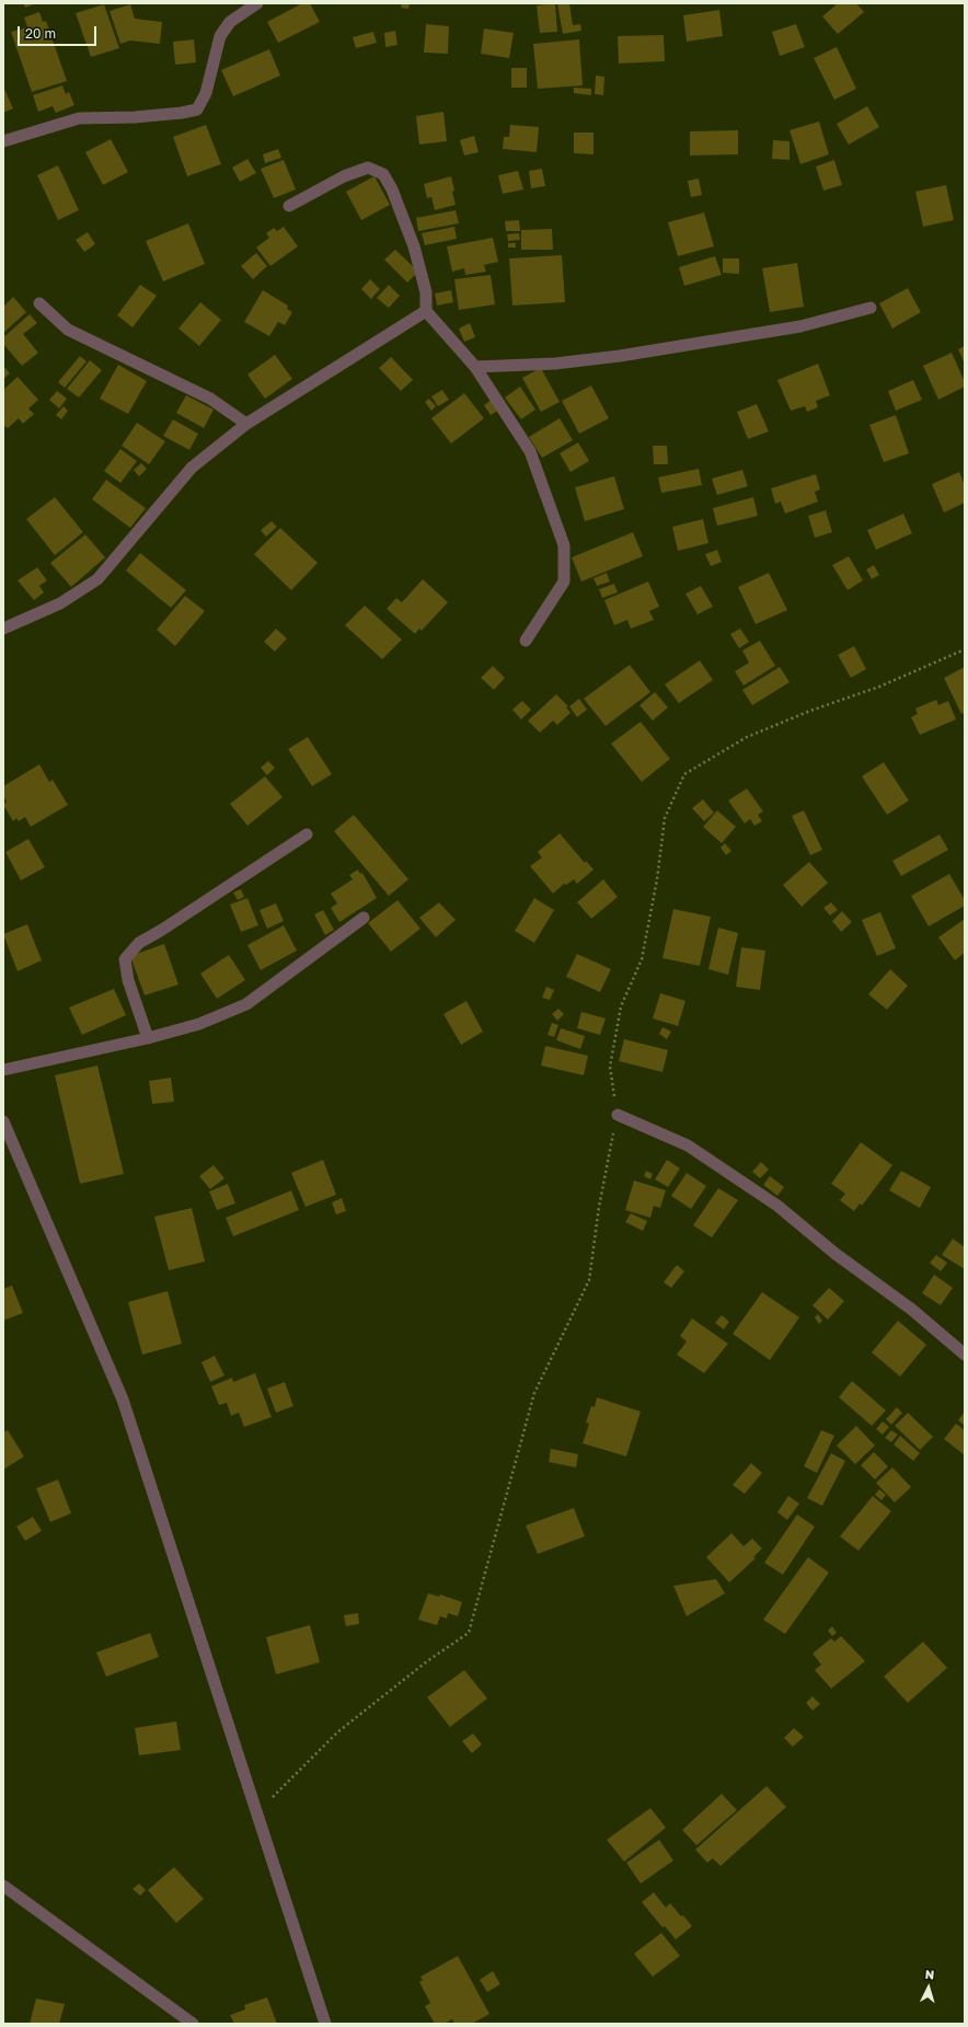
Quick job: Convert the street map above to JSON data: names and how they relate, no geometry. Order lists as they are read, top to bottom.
{
  "scale_bar": "20 m",
  "north": "top"
}
